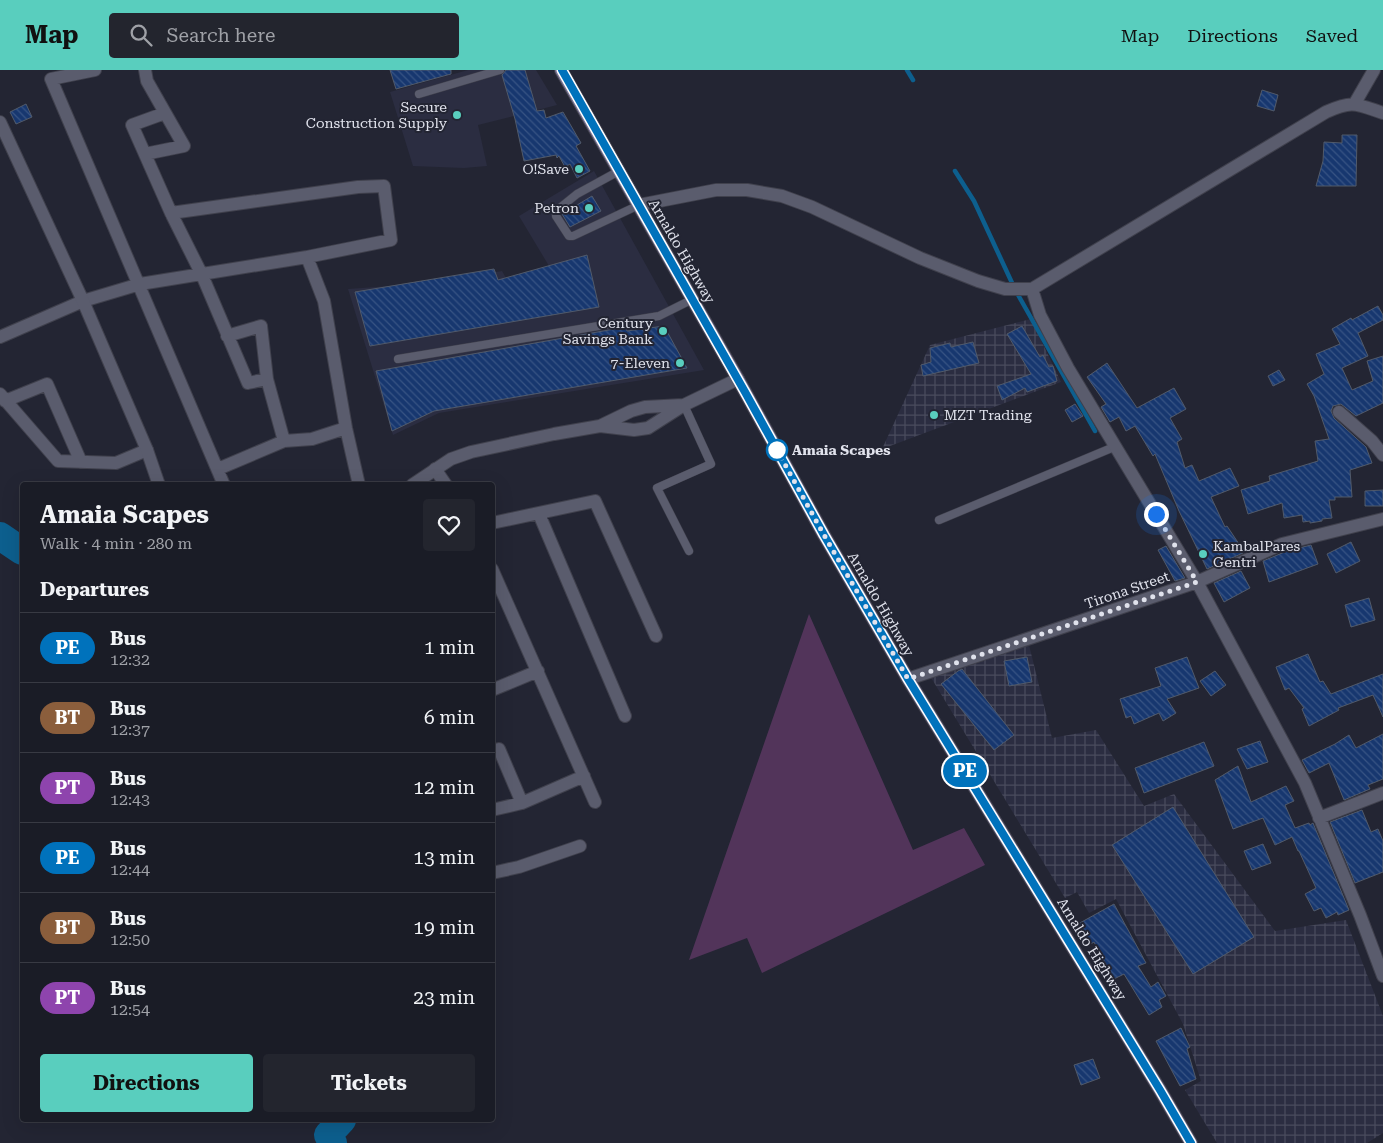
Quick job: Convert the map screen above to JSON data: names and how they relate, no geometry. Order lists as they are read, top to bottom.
{
  "streets": {
    "main road": ["Arnaldo Highway"],
    "street": ["Tirona Street"]
  },
  "crossings": [
    ["Arnaldo Highway", "Tirona Street"]
  ],
  "places": [
    "Secure Construction Supply",
    "O!Save",
    "Petron",
    "Century Savings Bank",
    "7-Eleven",
    "MZT Trading",
    "Amaia Scapes",
    "KambalPares Gentri"
  ],
  "lines": ["bus line PE"],
  "page": {
    "header": "Map",
    "search": "Search here",
    "nav": ["Map", "Directions", "Saved"],
    "on_map": "PE",
    "heading": [
      ["Amaia Scapes", "Walk · 4 min · 280 m"],
      "Departures"
    ],
    "list": [
      {
        "mark": "PE",
        "name": "Bus",
        "note": "12:32",
        "value": "1 min"
      },
      {
        "mark": "BT",
        "name": "Bus",
        "note": "12:37",
        "value": "6 min"
      },
      {
        "mark": "PT",
        "name": "Bus",
        "note": "12:43",
        "value": "12 min"
      },
      {
        "mark": "PE",
        "name": "Bus",
        "note": "12:44",
        "value": "13 min"
      },
      {
        "mark": "BT",
        "name": "Bus",
        "note": "12:50",
        "value": "19 min"
      },
      {
        "mark": "PT",
        "name": "Bus",
        "note": "12:54",
        "value": "23 min"
      }
    ],
    "buttons": ["Directions", "Tickets"]
  }
}
